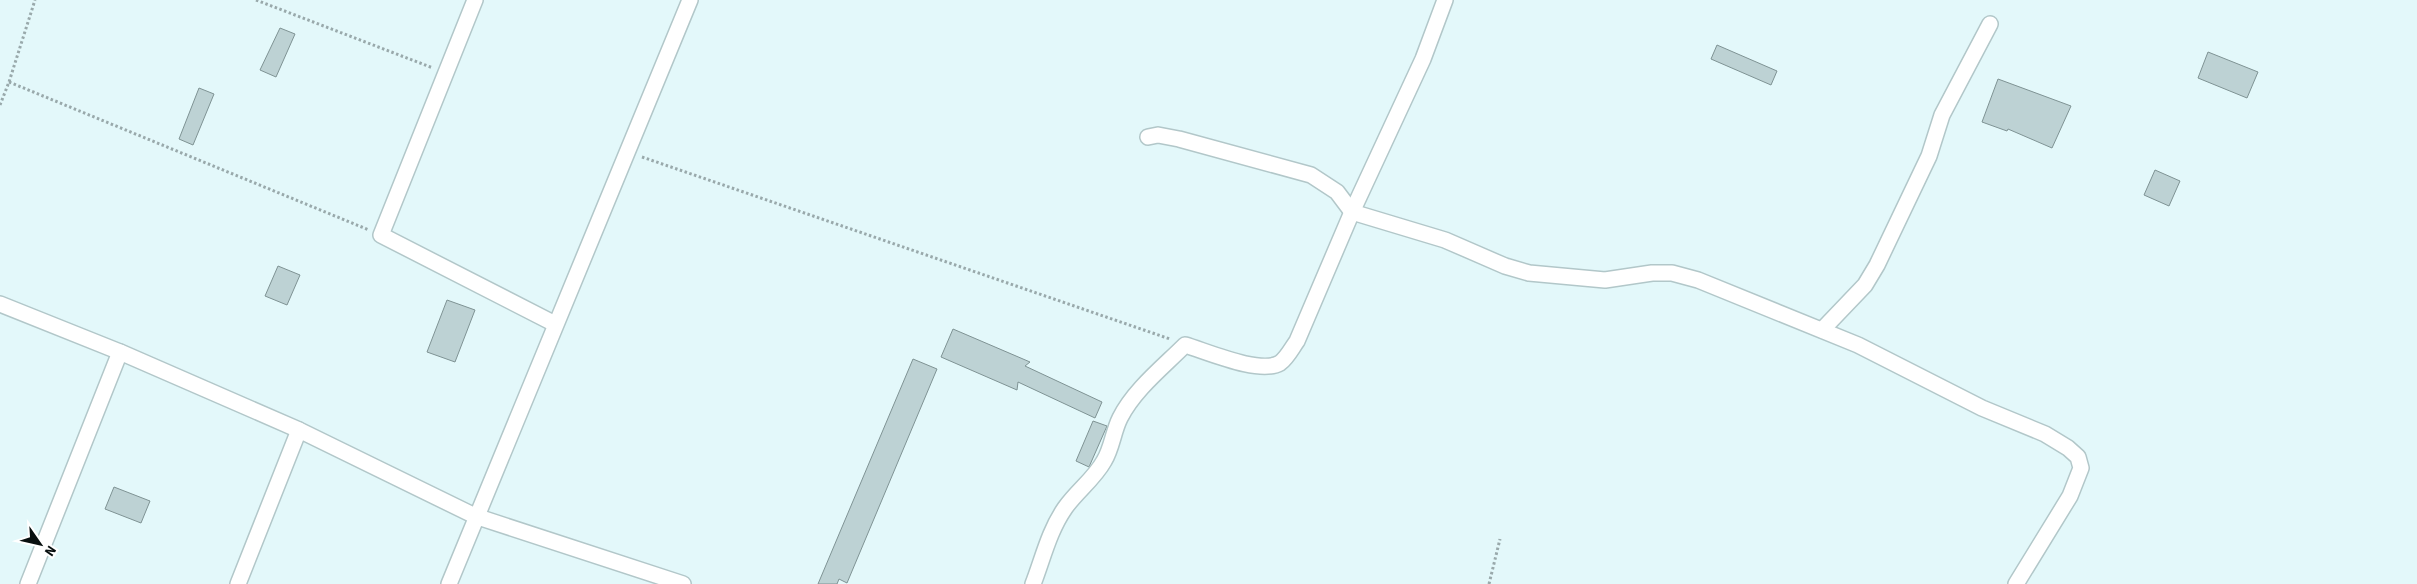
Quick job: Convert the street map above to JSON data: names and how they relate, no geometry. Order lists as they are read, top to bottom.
{
  "north": "bottom right"
}
